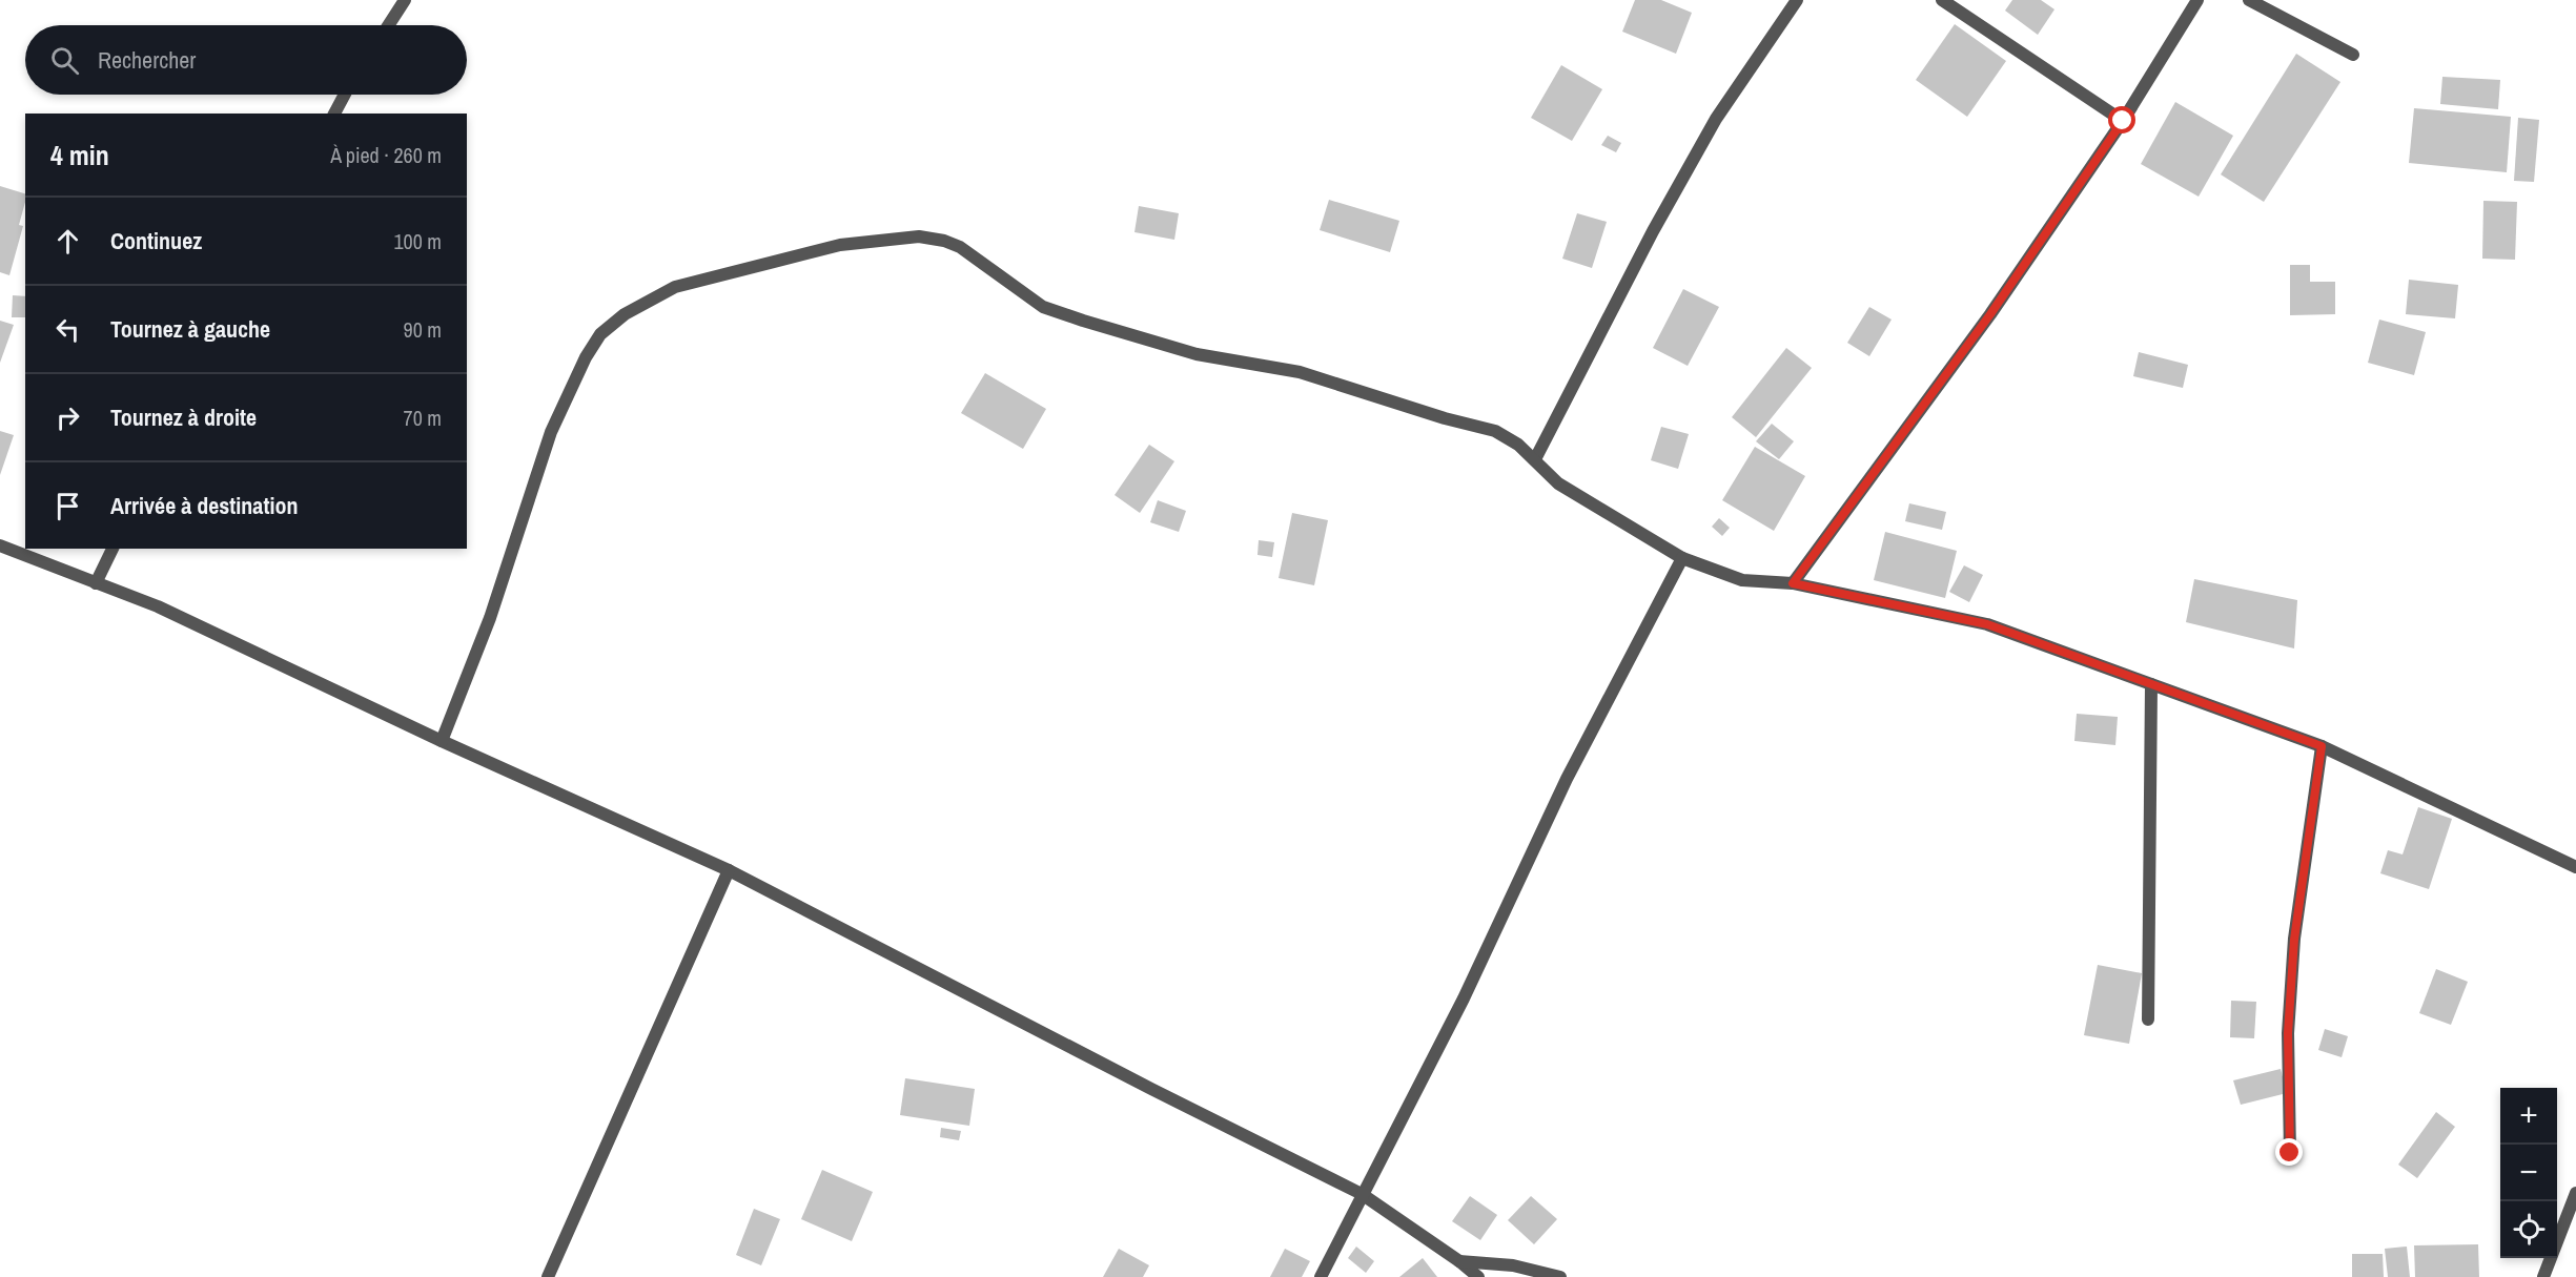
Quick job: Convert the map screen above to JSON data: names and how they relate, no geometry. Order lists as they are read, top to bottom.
{
  "page": {
    "search": "Rechercher",
    "heading": ["4 min", "À pied · 260 m"],
    "list": [
      ["Continuez", "100 m"],
      ["Tournez à gauche", "90 m"],
      ["Tournez à droite", "70 m"],
      "Arrivée à destination"
    ],
    "map_buttons": ["+", "−"]
  }
}
